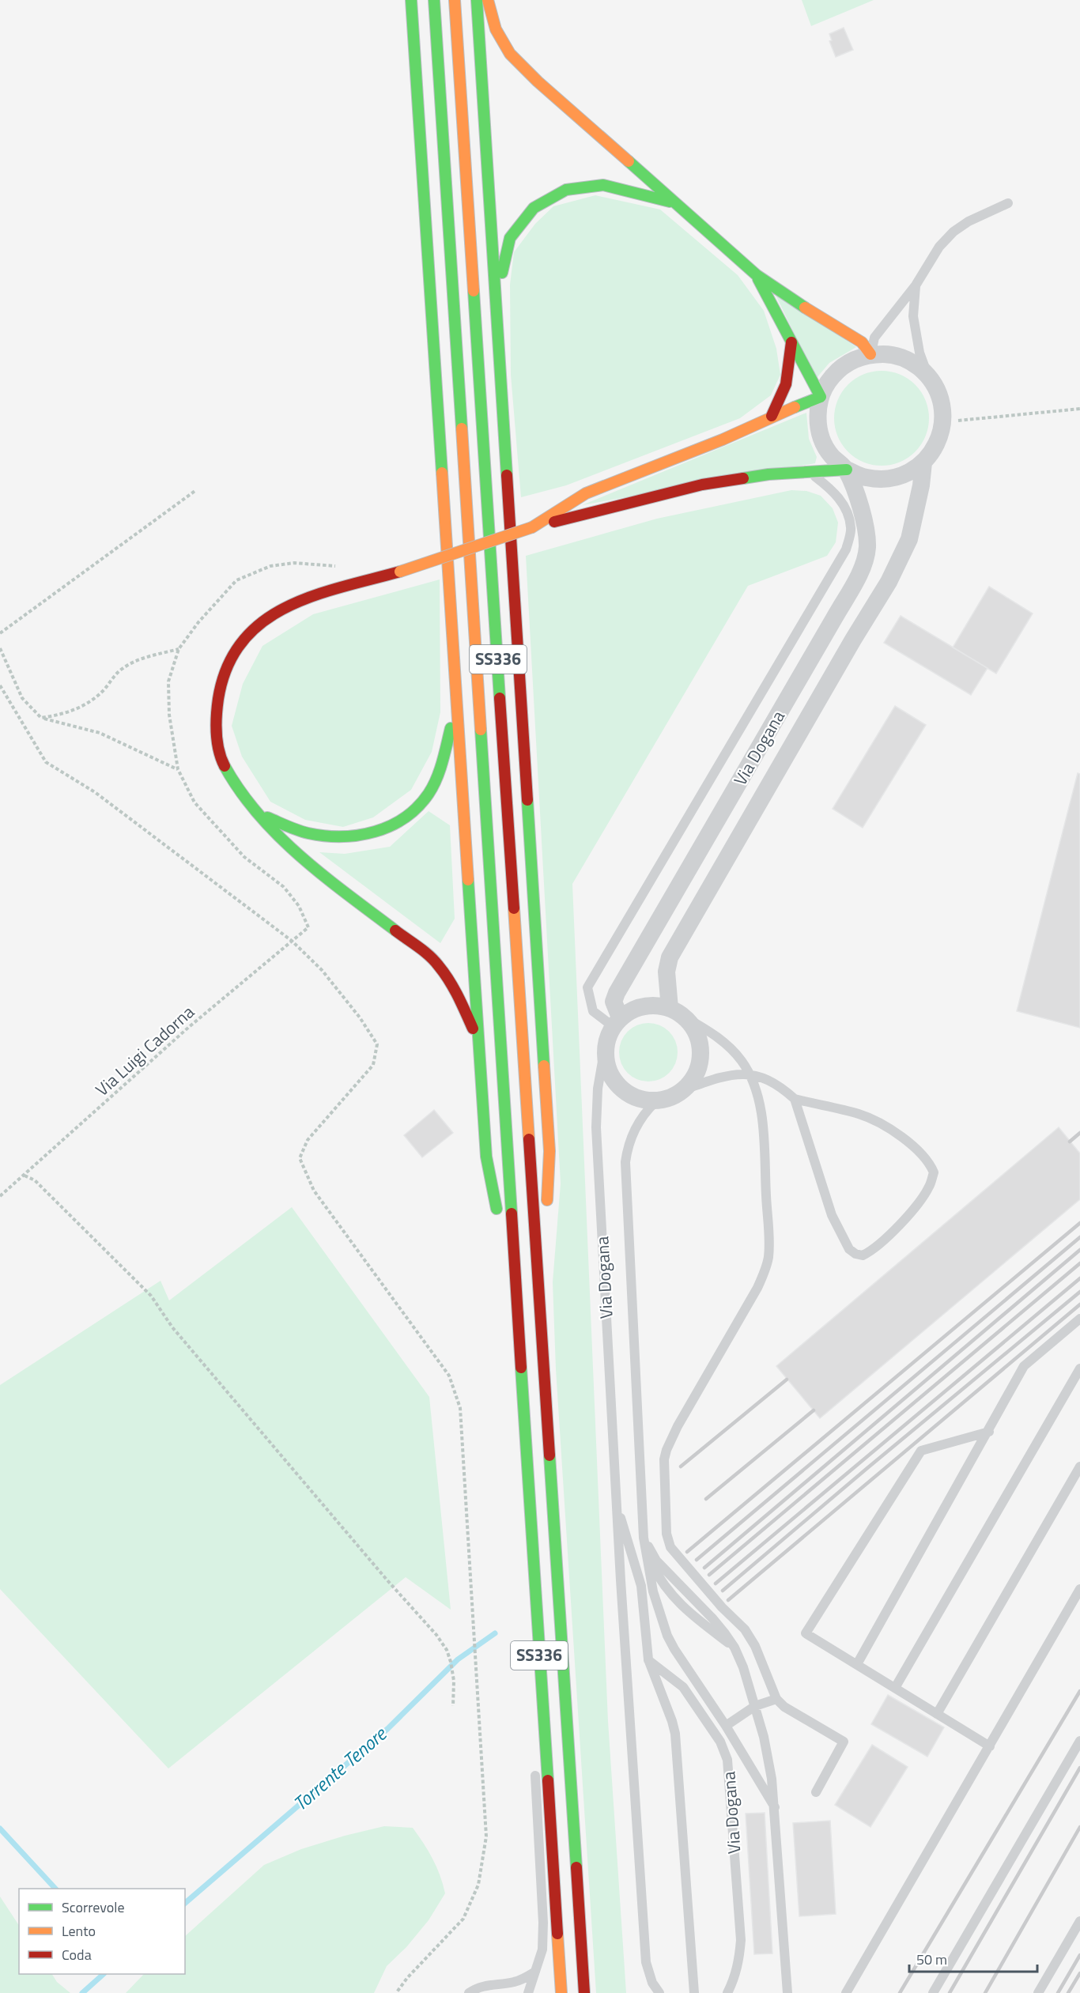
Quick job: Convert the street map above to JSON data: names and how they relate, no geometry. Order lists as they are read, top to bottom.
{
  "streets": {
    "highway": ["SS336"],
    "street": ["Via Dogana"],
    "path": ["Via Luigi Cadorna"]
  },
  "water": ["Torrente Tenore"],
  "legend": ["Scorrevole", "Lento", "Coda"],
  "scale_bar": "50 m"
}
